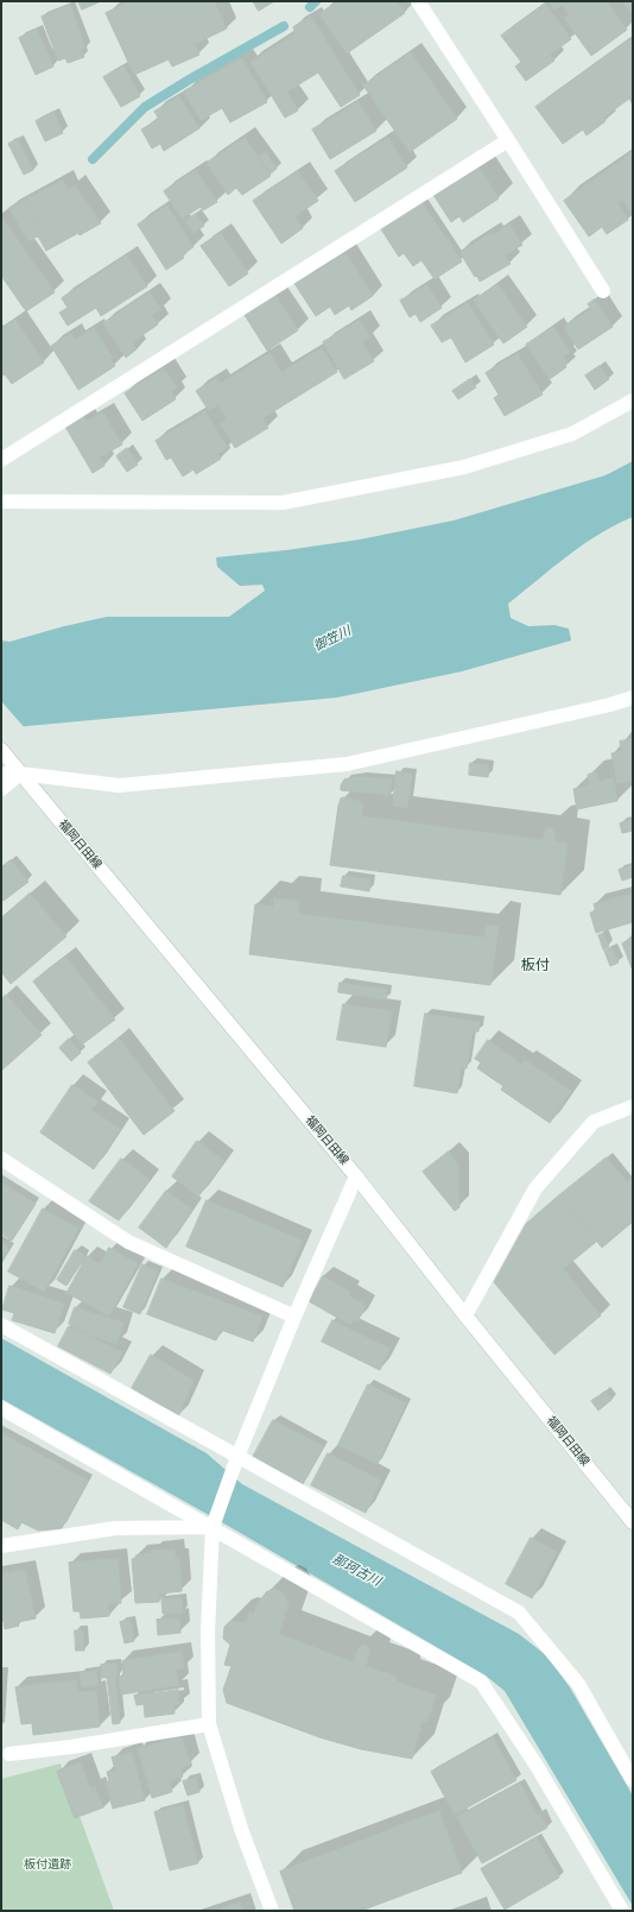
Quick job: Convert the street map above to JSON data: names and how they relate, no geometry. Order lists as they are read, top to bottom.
{
  "streets": {
    "street": ["福岡日田線"]
  },
  "districts": ["板付"],
  "water": ["御笠川", "那珂古川"],
  "parks": ["板付遺跡"]
}
